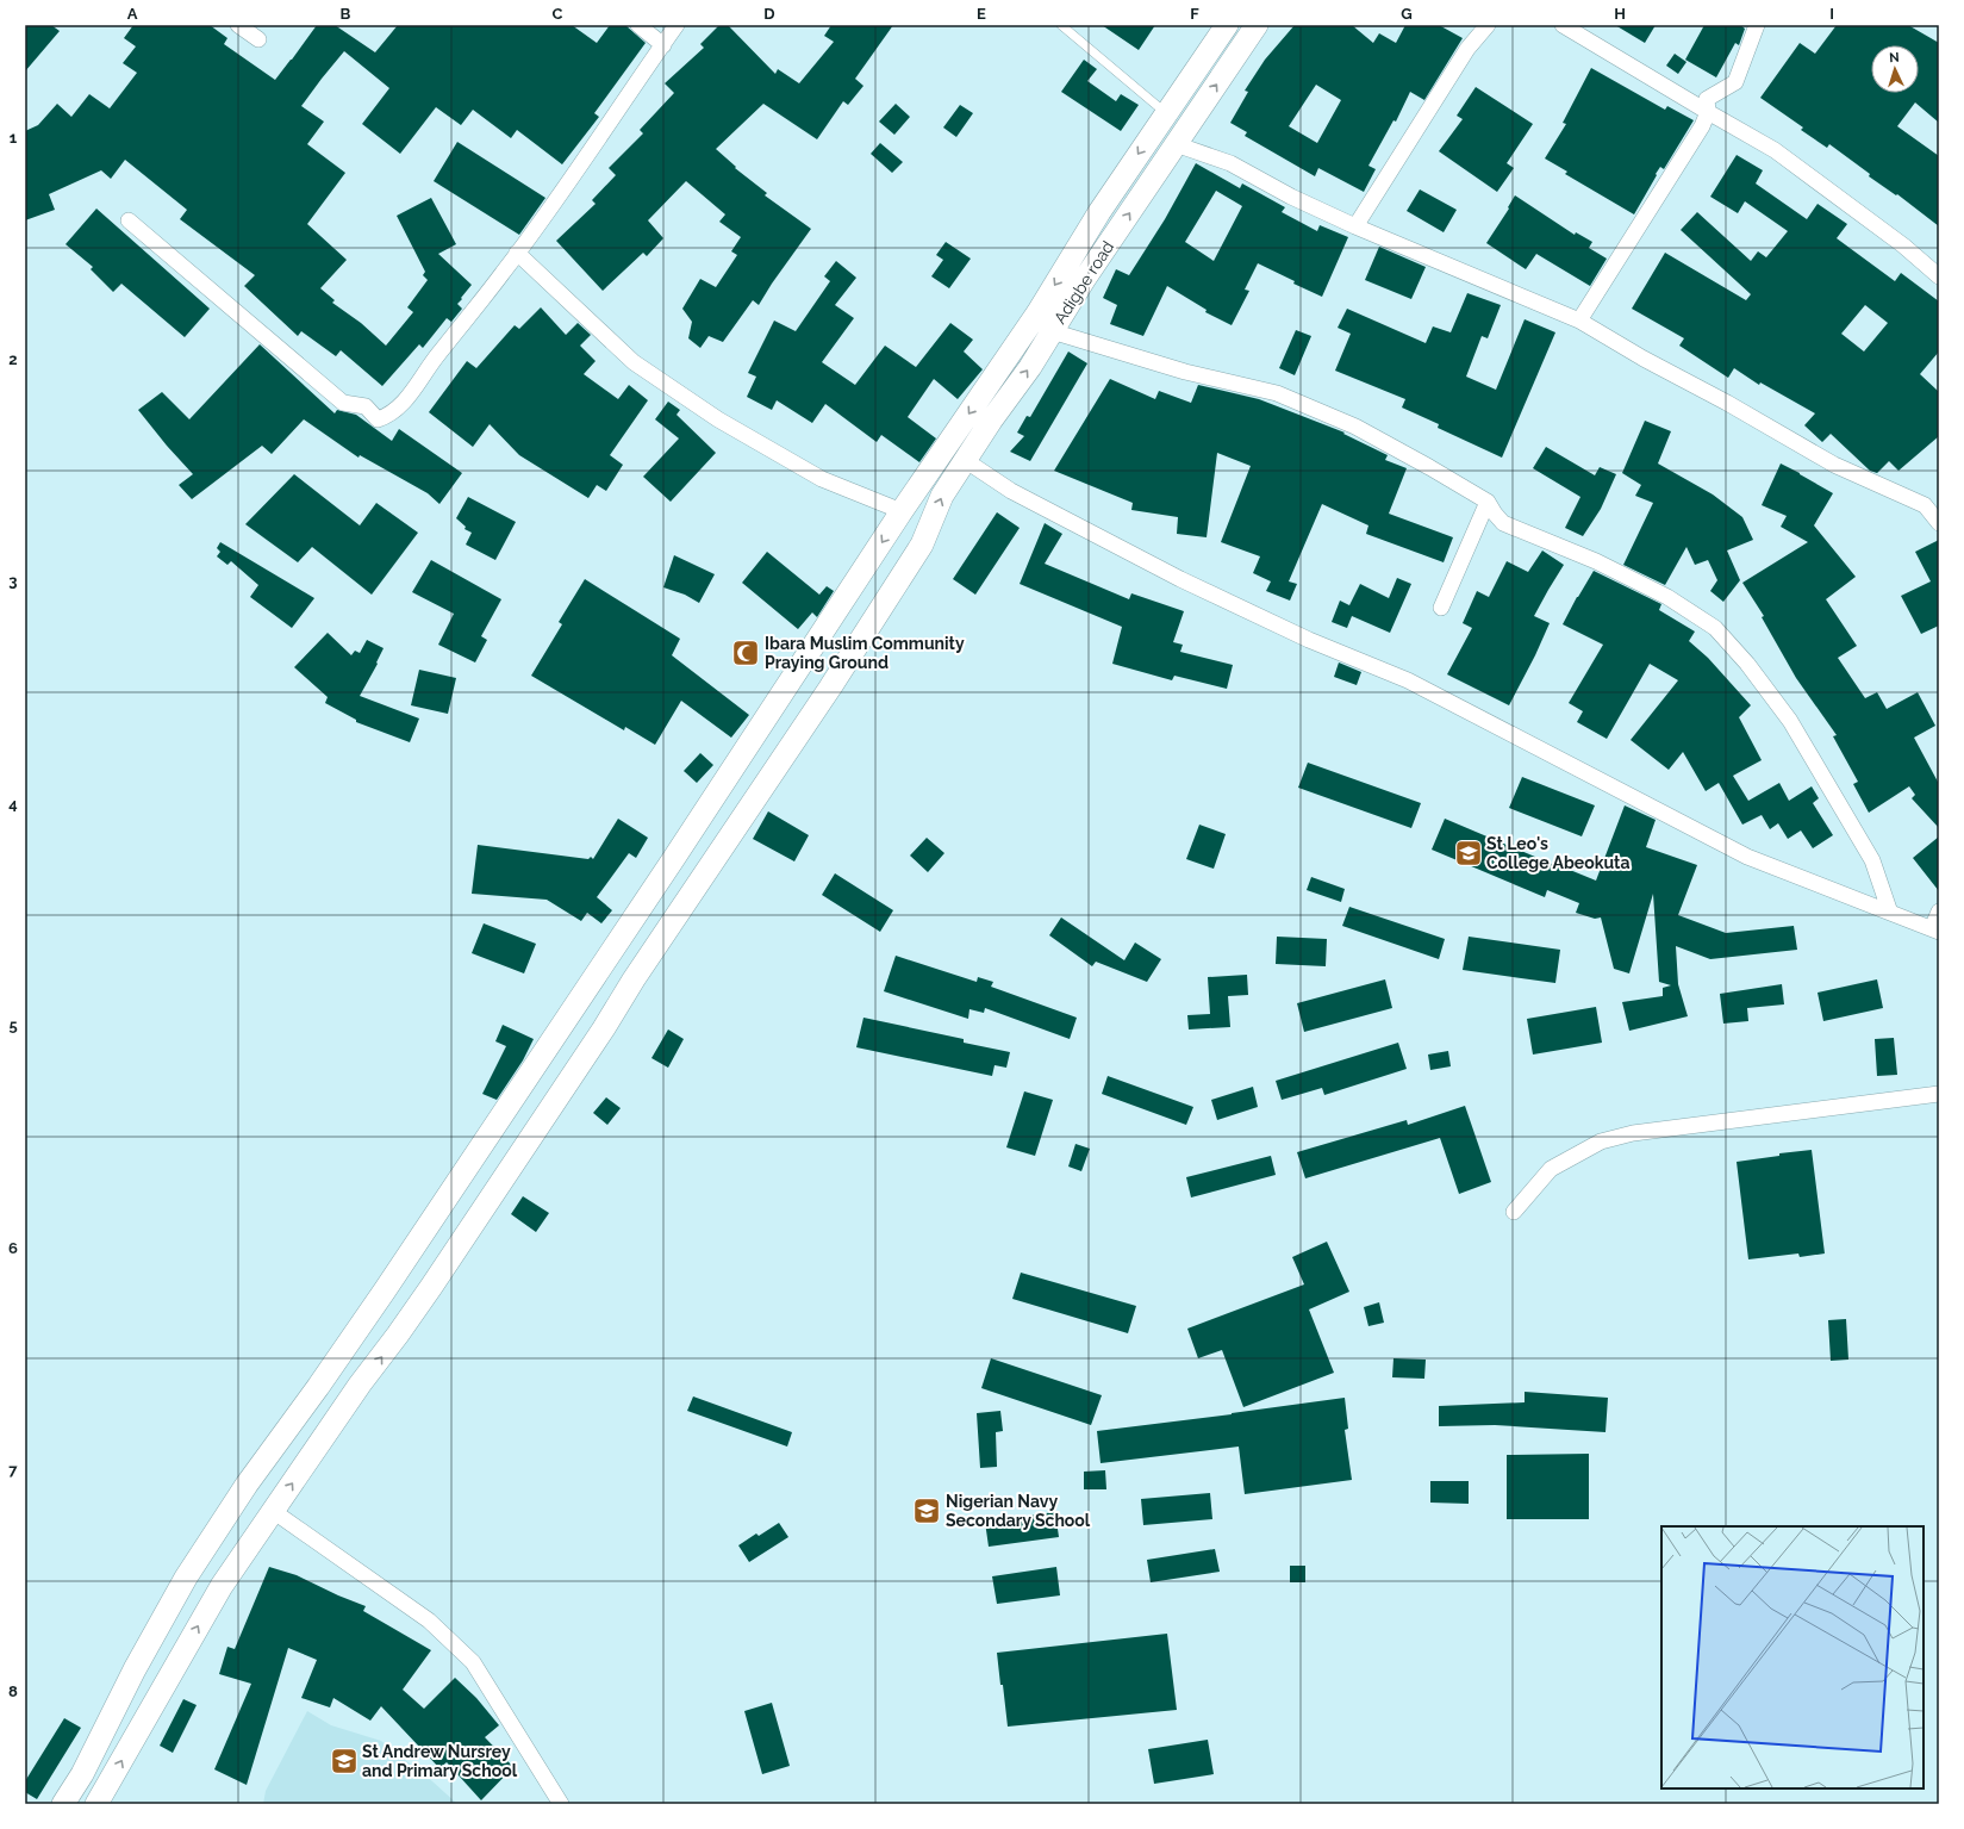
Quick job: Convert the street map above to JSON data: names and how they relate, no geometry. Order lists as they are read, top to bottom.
{
  "streets": {
    "main road": ["Adigbe road"]
  },
  "places": {
    "mosque": ["Ibara Muslim Community Praying Ground"],
    "school or university": ["St Leo's College Abeokuta", "Nigerian Navy Secondary School", "St Andrew Nursrey and Primary School"]
  },
  "north": "top",
  "grid": {
    "columns": [
      "A",
      "B",
      "C",
      "D",
      "E",
      "F",
      "G",
      "H",
      "I"
    ],
    "rows": [
      "1",
      "2",
      "3",
      "4",
      "5",
      "6",
      "7",
      "8"
    ]
  }
}
